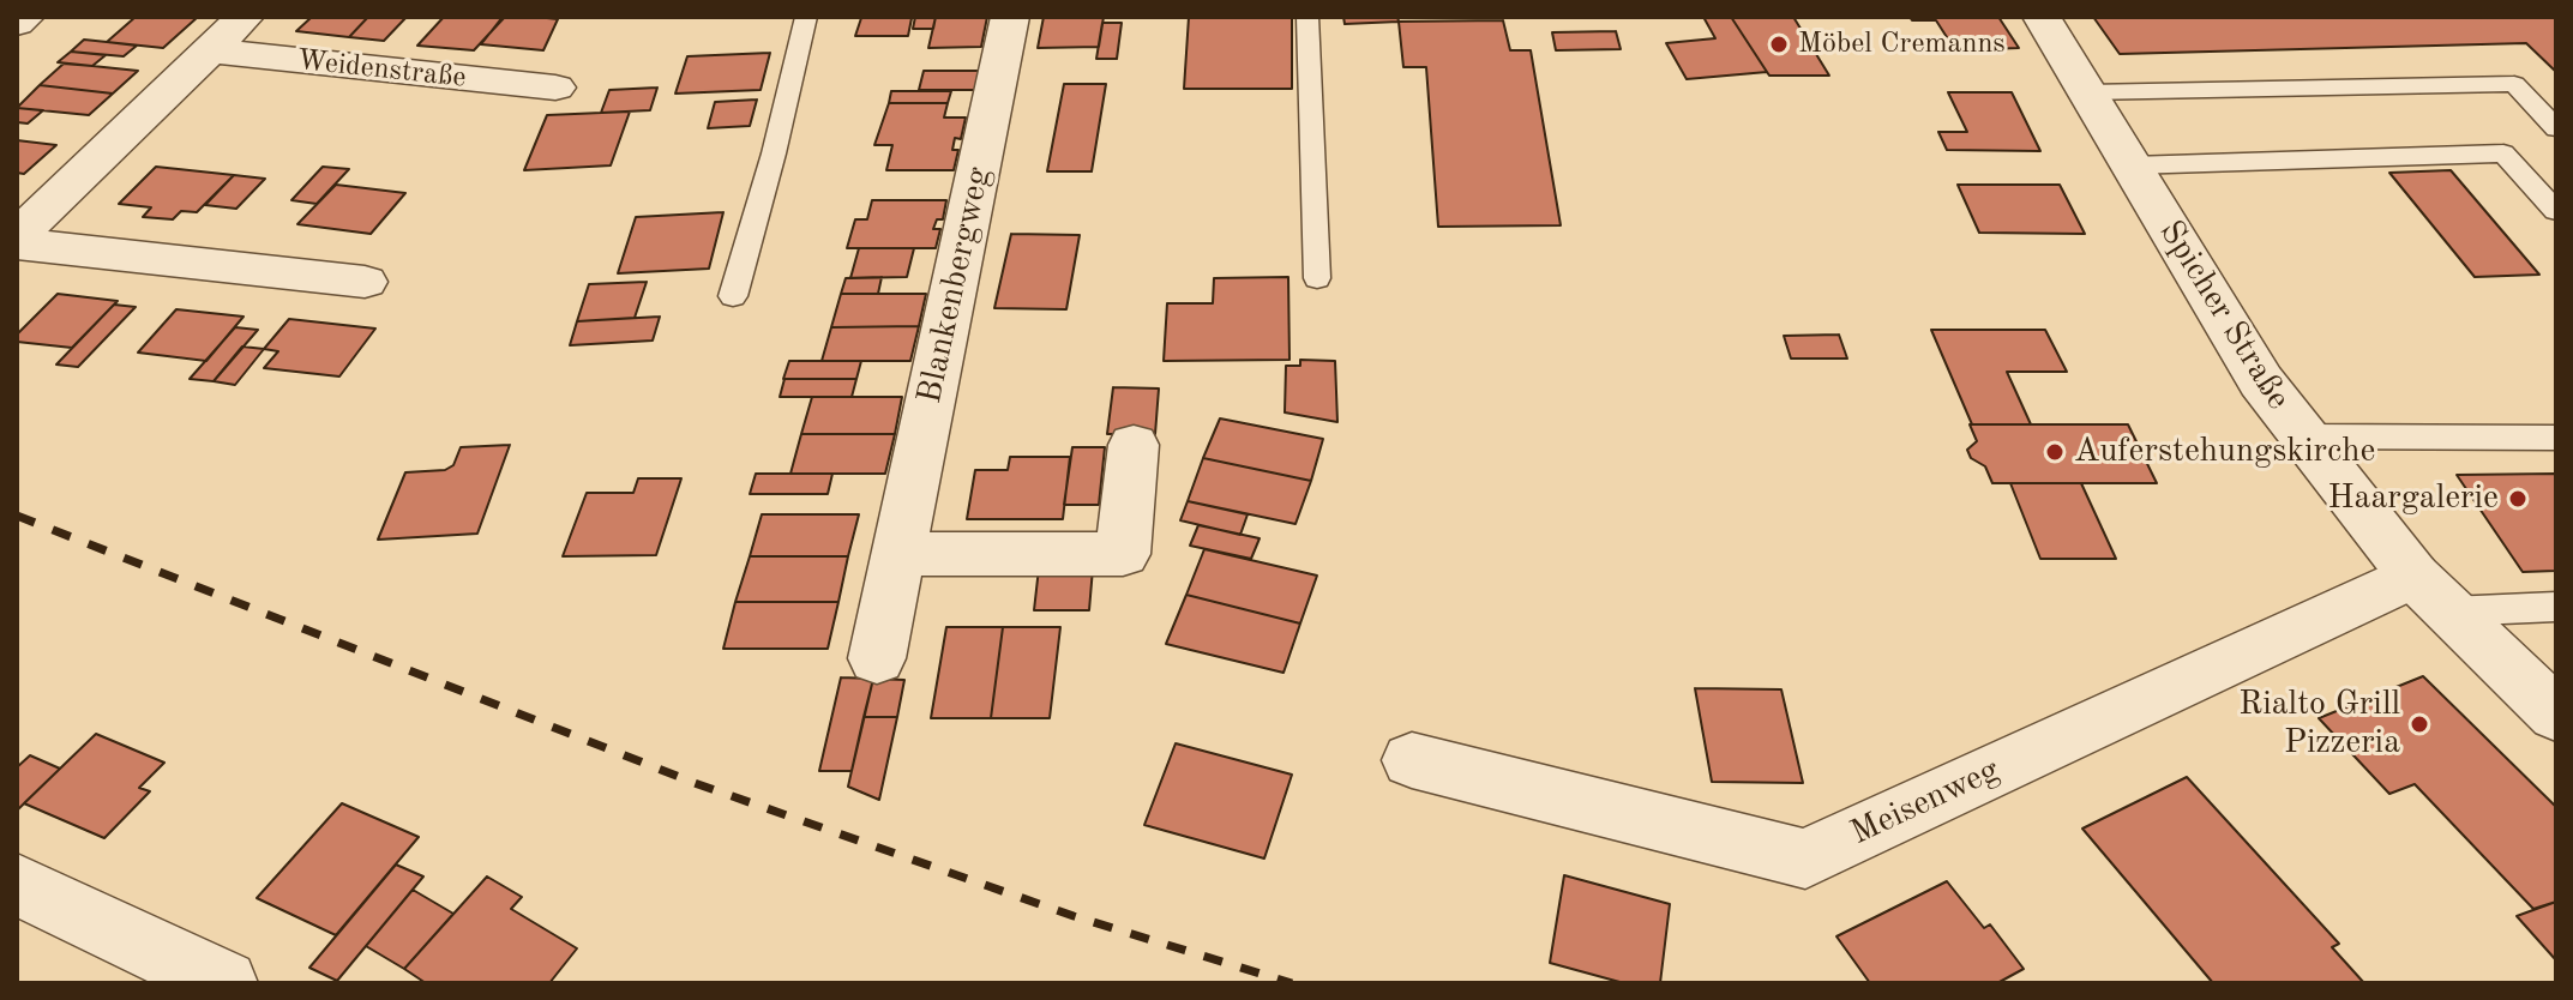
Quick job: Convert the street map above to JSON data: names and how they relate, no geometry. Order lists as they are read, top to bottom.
{
  "streets": {
    "street": [
      "Weidenstraße",
      "Blankenbergweg",
      "Spicher Straße",
      "Meisenweg"
    ]
  },
  "crossings": [
    ["Spicher Straße", "Meisenweg"]
  ],
  "places": [
    "Möbel Cremanns",
    "Auferstehungskirche",
    "Haargalerie",
    "Rialto Grill Pizzeria"
  ]
}
